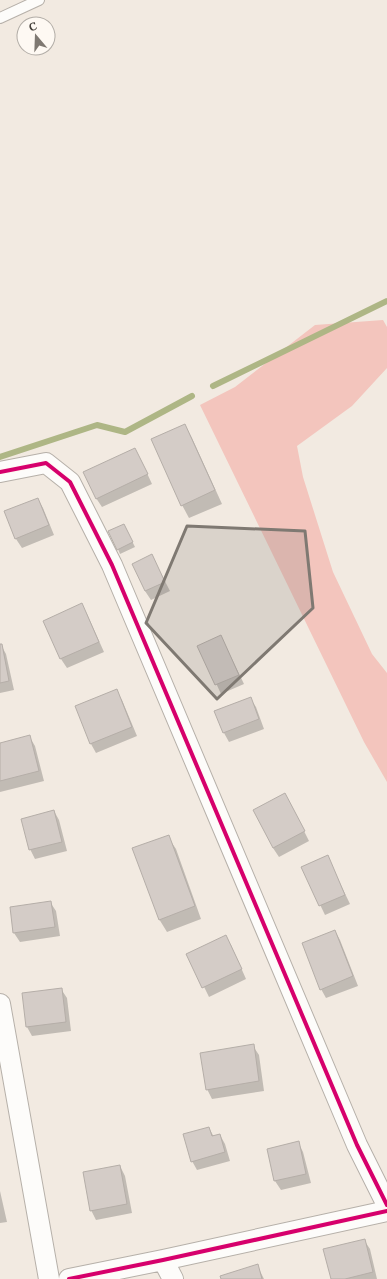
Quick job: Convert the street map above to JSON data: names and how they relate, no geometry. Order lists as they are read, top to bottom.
{
  "north": "top"
}
